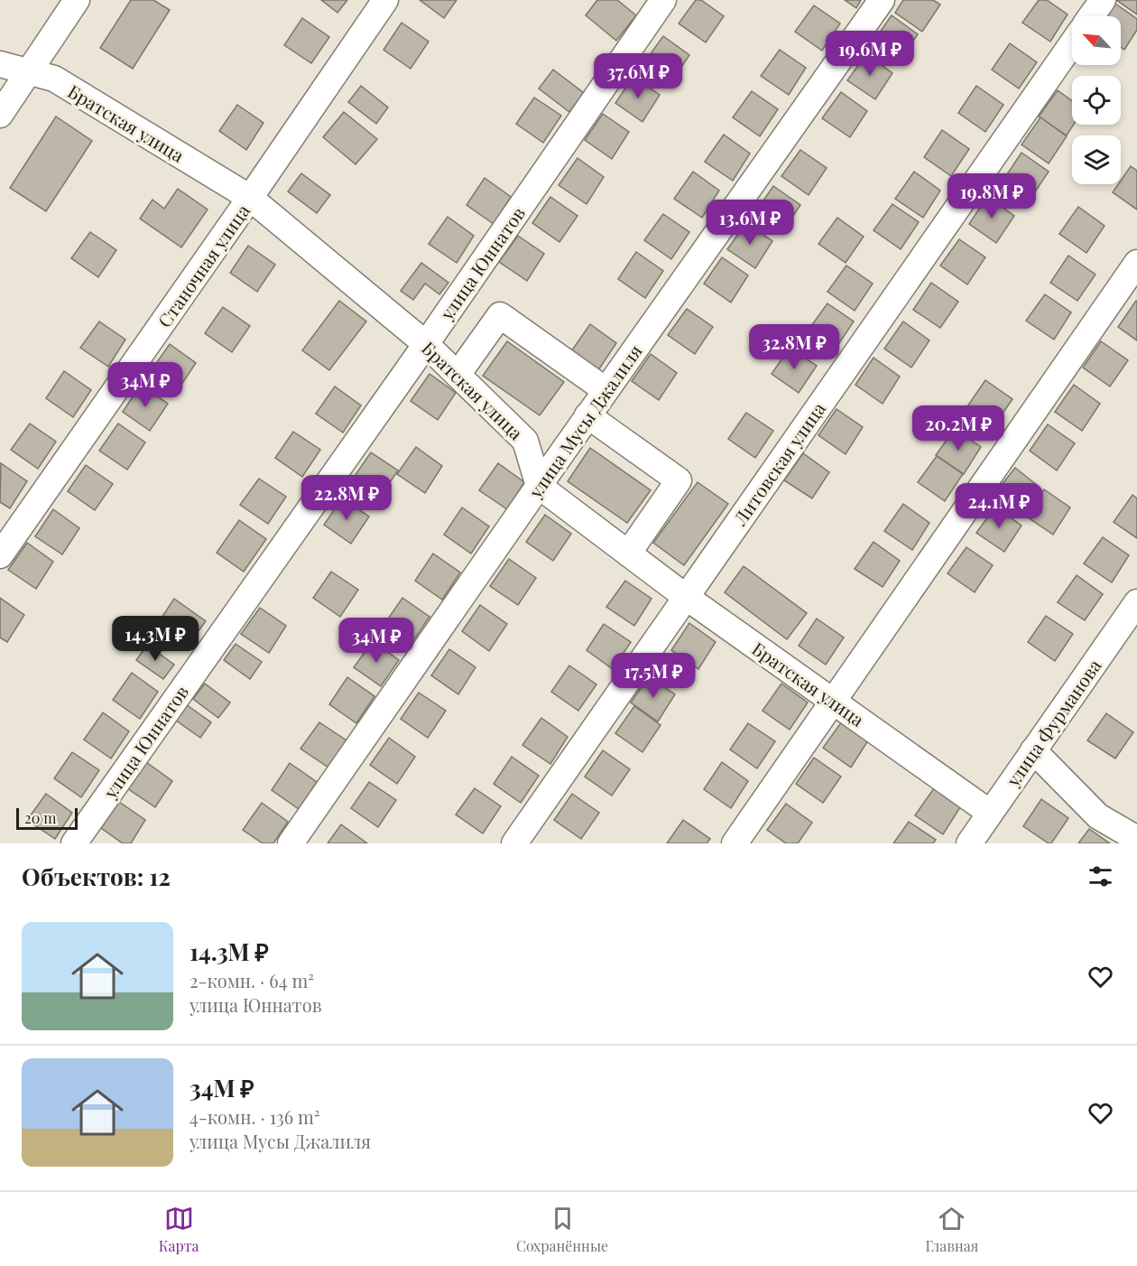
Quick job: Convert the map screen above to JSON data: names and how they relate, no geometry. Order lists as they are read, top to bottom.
{
  "streets": {
    "street": [
      "Братская улица",
      "улица Юннатов",
      "Станочная улица",
      "улица Мусы Джалиля",
      "Литовская улица",
      "улица Фурманова"
    ]
  },
  "crossings": [
    ["Братская улица", "улица Юннатов"],
    ["Братская улица", "Станочная улица"],
    ["Братская улица", "улица Мусы Джалиля"],
    ["Братская улица", "Литовская улица"],
    ["Братская улица", "улица Фурманова"]
  ],
  "scale_bar": "20 m",
  "north": "top left",
  "page": {
    "price": [
      "19.6M ₽",
      "37.6M ₽",
      "19.8M ₽",
      "13.6M ₽",
      "32.8M ₽",
      "34M ₽",
      "20.2M ₽",
      "22.8M ₽",
      "24.1M ₽",
      "14.3M ₽",
      "34M ₽",
      "17.5M ₽"
    ],
    "scale": "20 m",
    "heading": "Объектов: 12",
    "list": [
      {
        "name": "14.3M ₽",
        "note": "2-комн. · 64 m² · улица Юннатов"
      },
      {
        "name": "34M ₽",
        "note": "4-комн. · 136 m² · улица Мусы Джалиля"
      }
    ],
    "tabs": ["Карта", "Сохранённые", "Главная"]
  }
}
